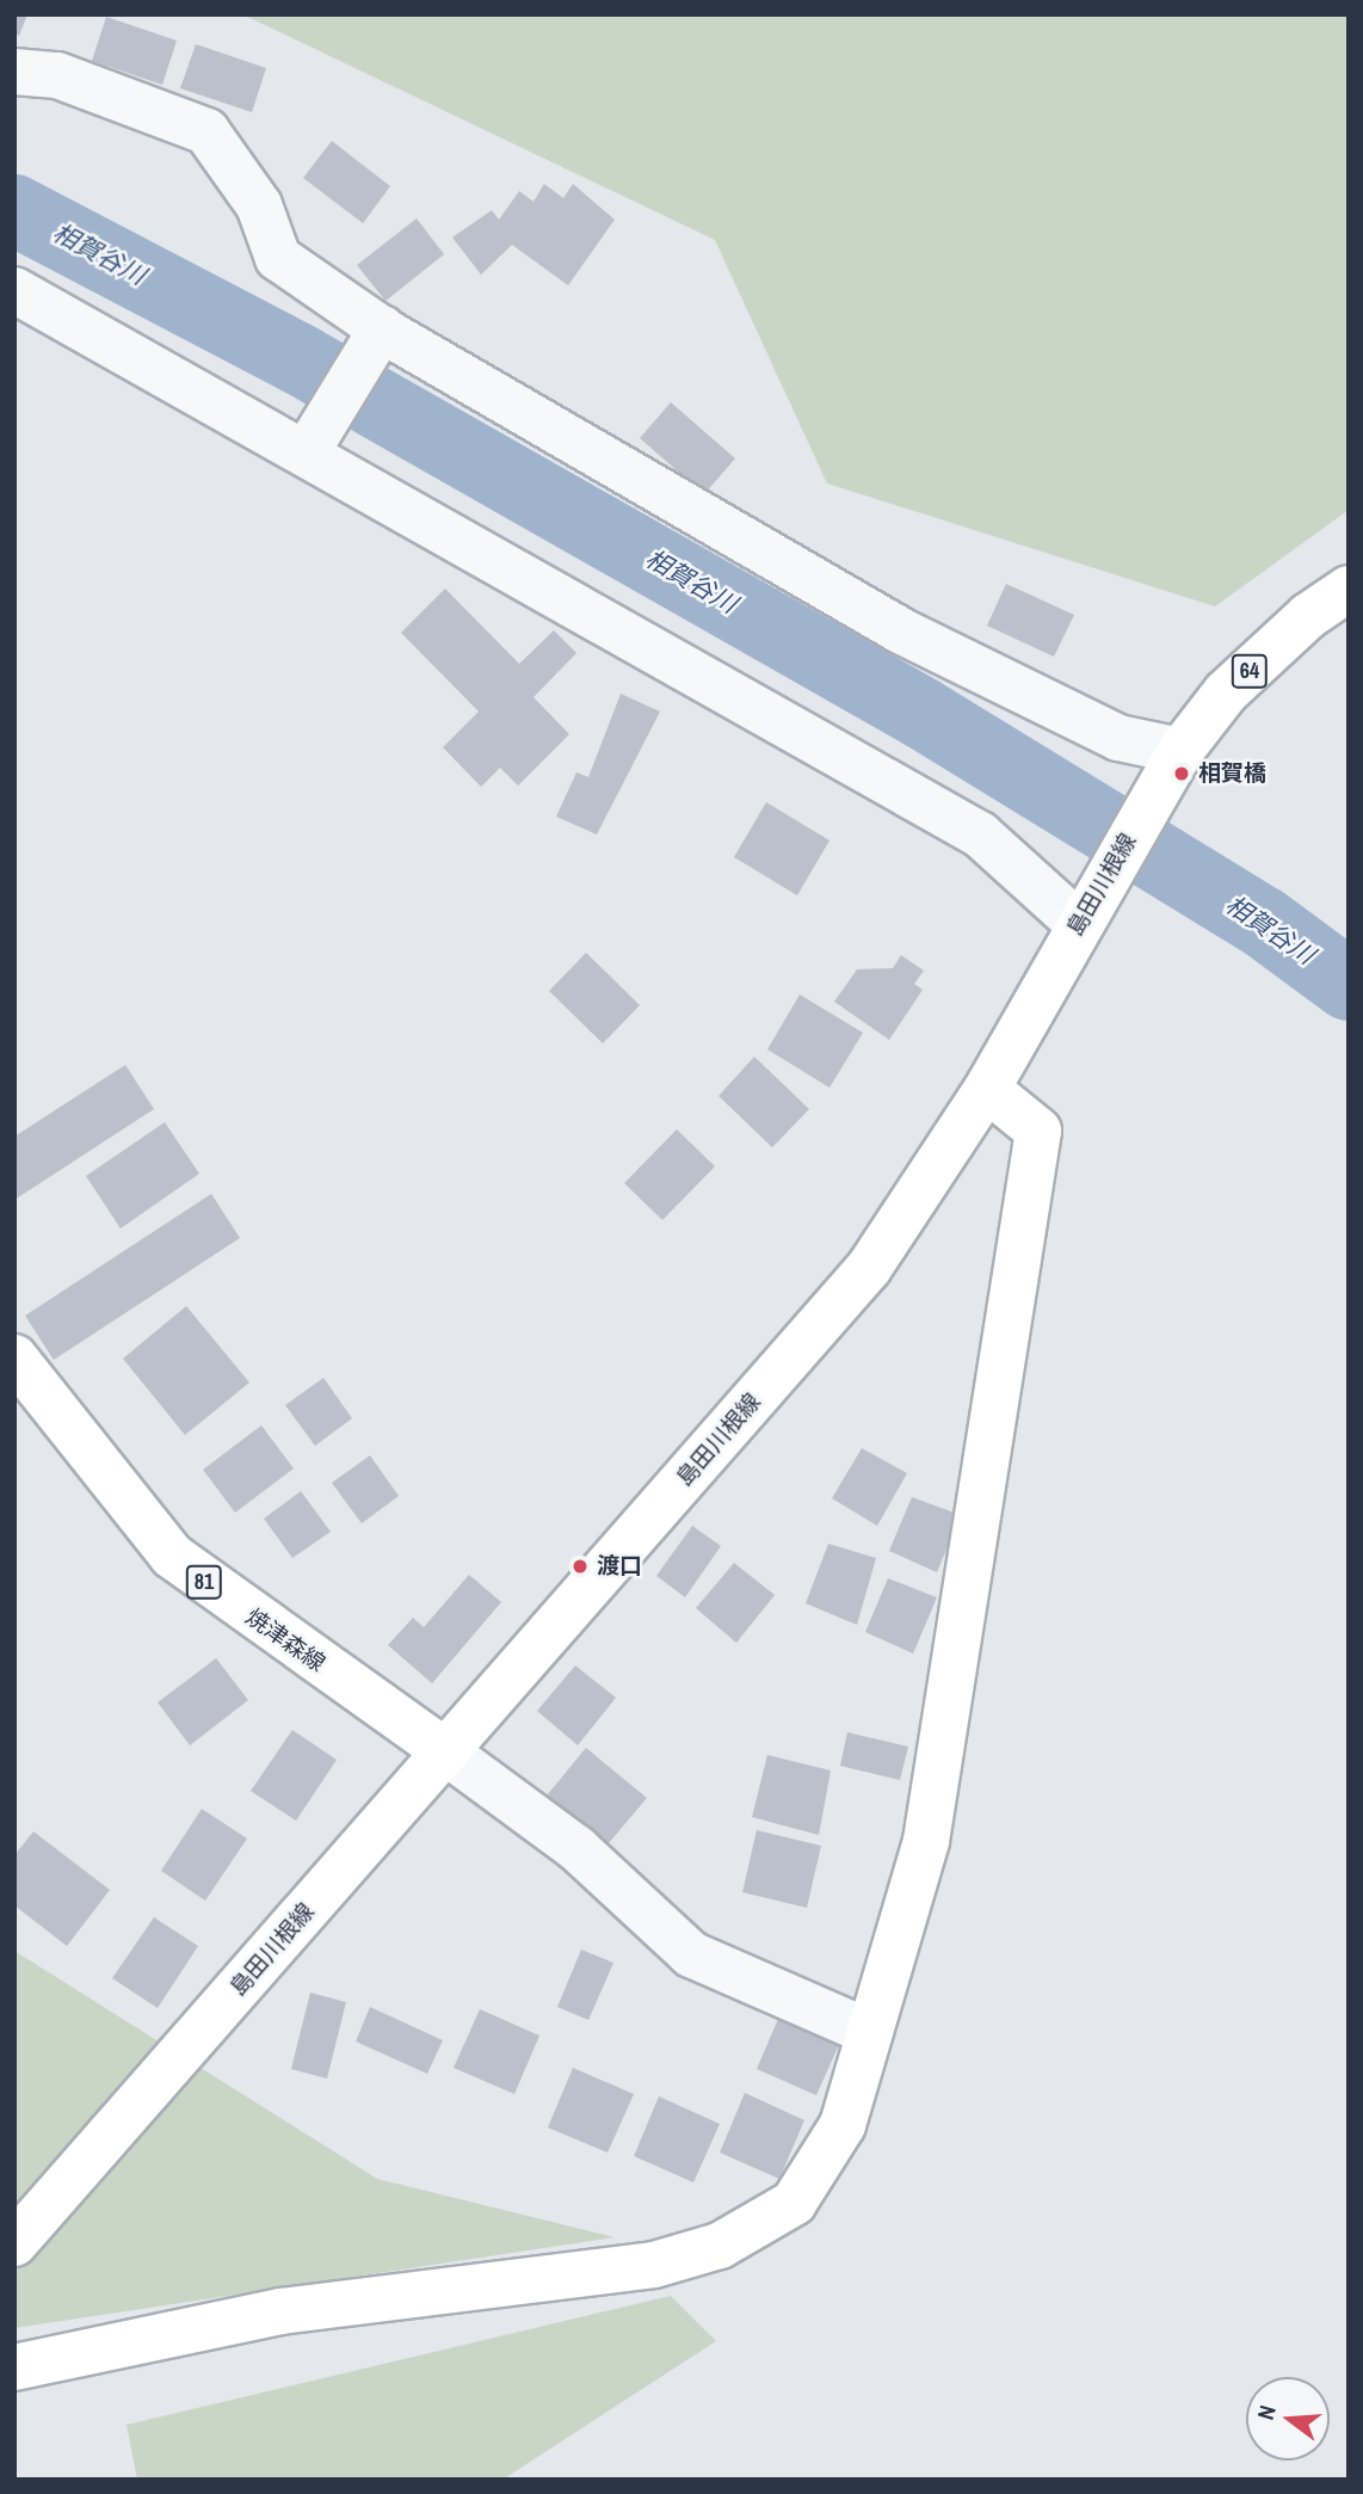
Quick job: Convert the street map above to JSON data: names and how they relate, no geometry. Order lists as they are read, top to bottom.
{
  "streets": {
    "main road": [
      "64",
      "島田川根線",
      "81",
      "焼津森線"
    ]
  },
  "crossings": [
    ["島田川根線", "焼津森線"]
  ],
  "water": ["相賀谷川"],
  "places": ["相賀橋", "渡口"],
  "north": "left"
}
